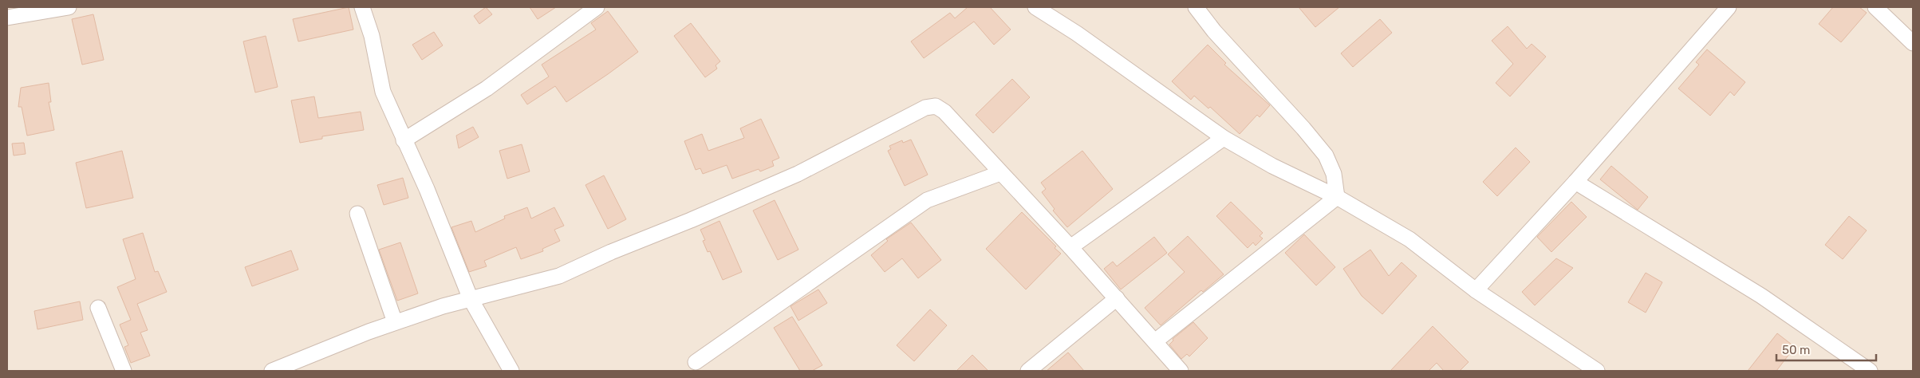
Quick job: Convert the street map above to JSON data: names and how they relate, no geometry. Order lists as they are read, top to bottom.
{
  "scale_bar": "50 m"
}
